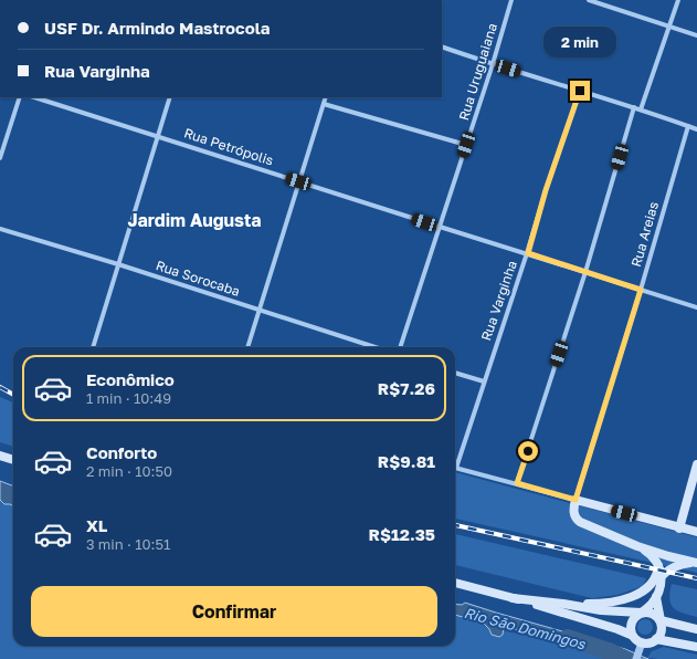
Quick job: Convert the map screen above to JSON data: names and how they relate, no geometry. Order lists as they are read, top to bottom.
{
  "streets": {
    "street": [
      "Rua Uruguaiana",
      "Rua Petrópolis",
      "Rua Areias",
      "Rua Sorocaba",
      "Rua Varginha"
    ]
  },
  "crossings": [
    ["Rua Uruguaiana", "Rua Petrópolis"],
    ["Rua Petrópolis", "Rua Areias"],
    ["Rua Petrópolis", "Rua Varginha"]
  ],
  "districts": ["Jardim Augusta"],
  "water": ["Rio São Domingos"],
  "page": {
    "banner": ["USF Dr. Armindo Mastrocola", "Rua Varginha"],
    "bubble": "2 min",
    "list": [
      {
        "name": "Econômico",
        "note": "1 min · 10:49",
        "value": "R$7.26"
      },
      {
        "name": "Conforto",
        "note": "2 min · 10:50",
        "value": "R$9.81"
      },
      {
        "name": "XL",
        "note": "3 min · 10:51",
        "value": "R$12.35"
      }
    ],
    "buttons": "Confirmar"
  }
}
